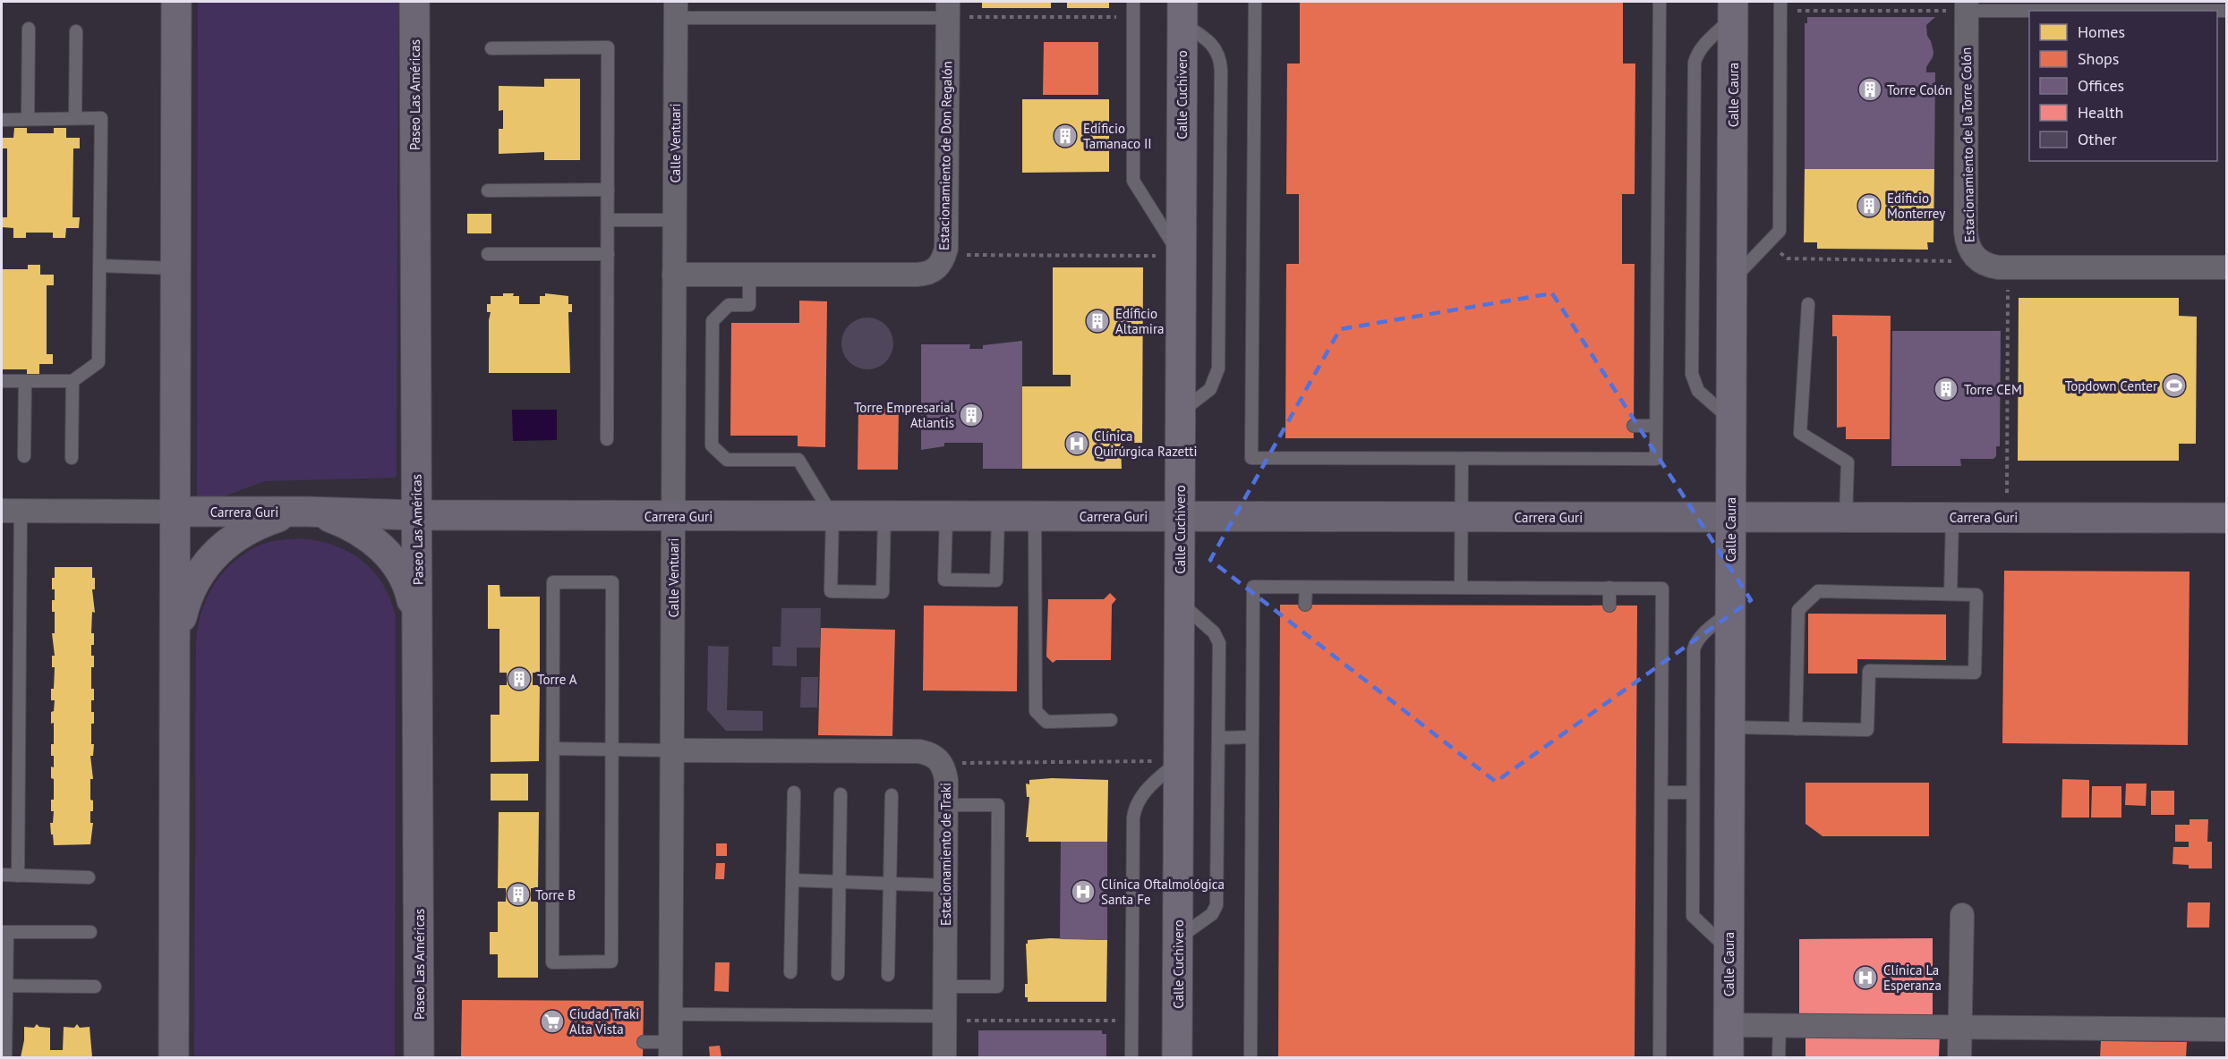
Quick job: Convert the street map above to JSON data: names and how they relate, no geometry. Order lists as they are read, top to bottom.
{
  "streets": {
    "main road": [
      "Paseo Las Américas",
      "Calle Cuchivero",
      "Calle Caura",
      "Carrera Guri"
    ],
    "street": [
      "Calle Ventuari",
      "Estacionamiento de la Torre Colón",
      "Estacionamiento de Don Regalón",
      "Estacionamiento de Traki"
    ]
  },
  "crossings": [
    ["Paseo Las Américas", "Carrera Guri"],
    ["Calle Cuchivero", "Carrera Guri"],
    ["Calle Caura", "Carrera Guri"],
    ["Calle Ventuari", "Estacionamiento de Don Regalón"],
    ["Calle Ventuari", "Carrera Guri"],
    ["Calle Ventuari", "Estacionamiento de Traki"]
  ],
  "places": {
    "building": [
      "Torre Colón",
      "Edificio Tamanaco II",
      "Edificio Monterrey",
      "Edificio Altamira",
      "Torre CEM",
      "Torre Empresarial Atlantis",
      "Torre A",
      "Torre B"
    ],
    "sports": ["Topdown Center"],
    "hospital": ["Clínica Quirúrgica Razetti", "Clínica Oftalmológica Santa Fe", "Clínica La Esperanza"],
    "supermarket": ["Ciudad Traki Alta Vista"]
  },
  "legend": [
    "Homes",
    "Shops",
    "Offices",
    "Health",
    "Other"
  ]
}
